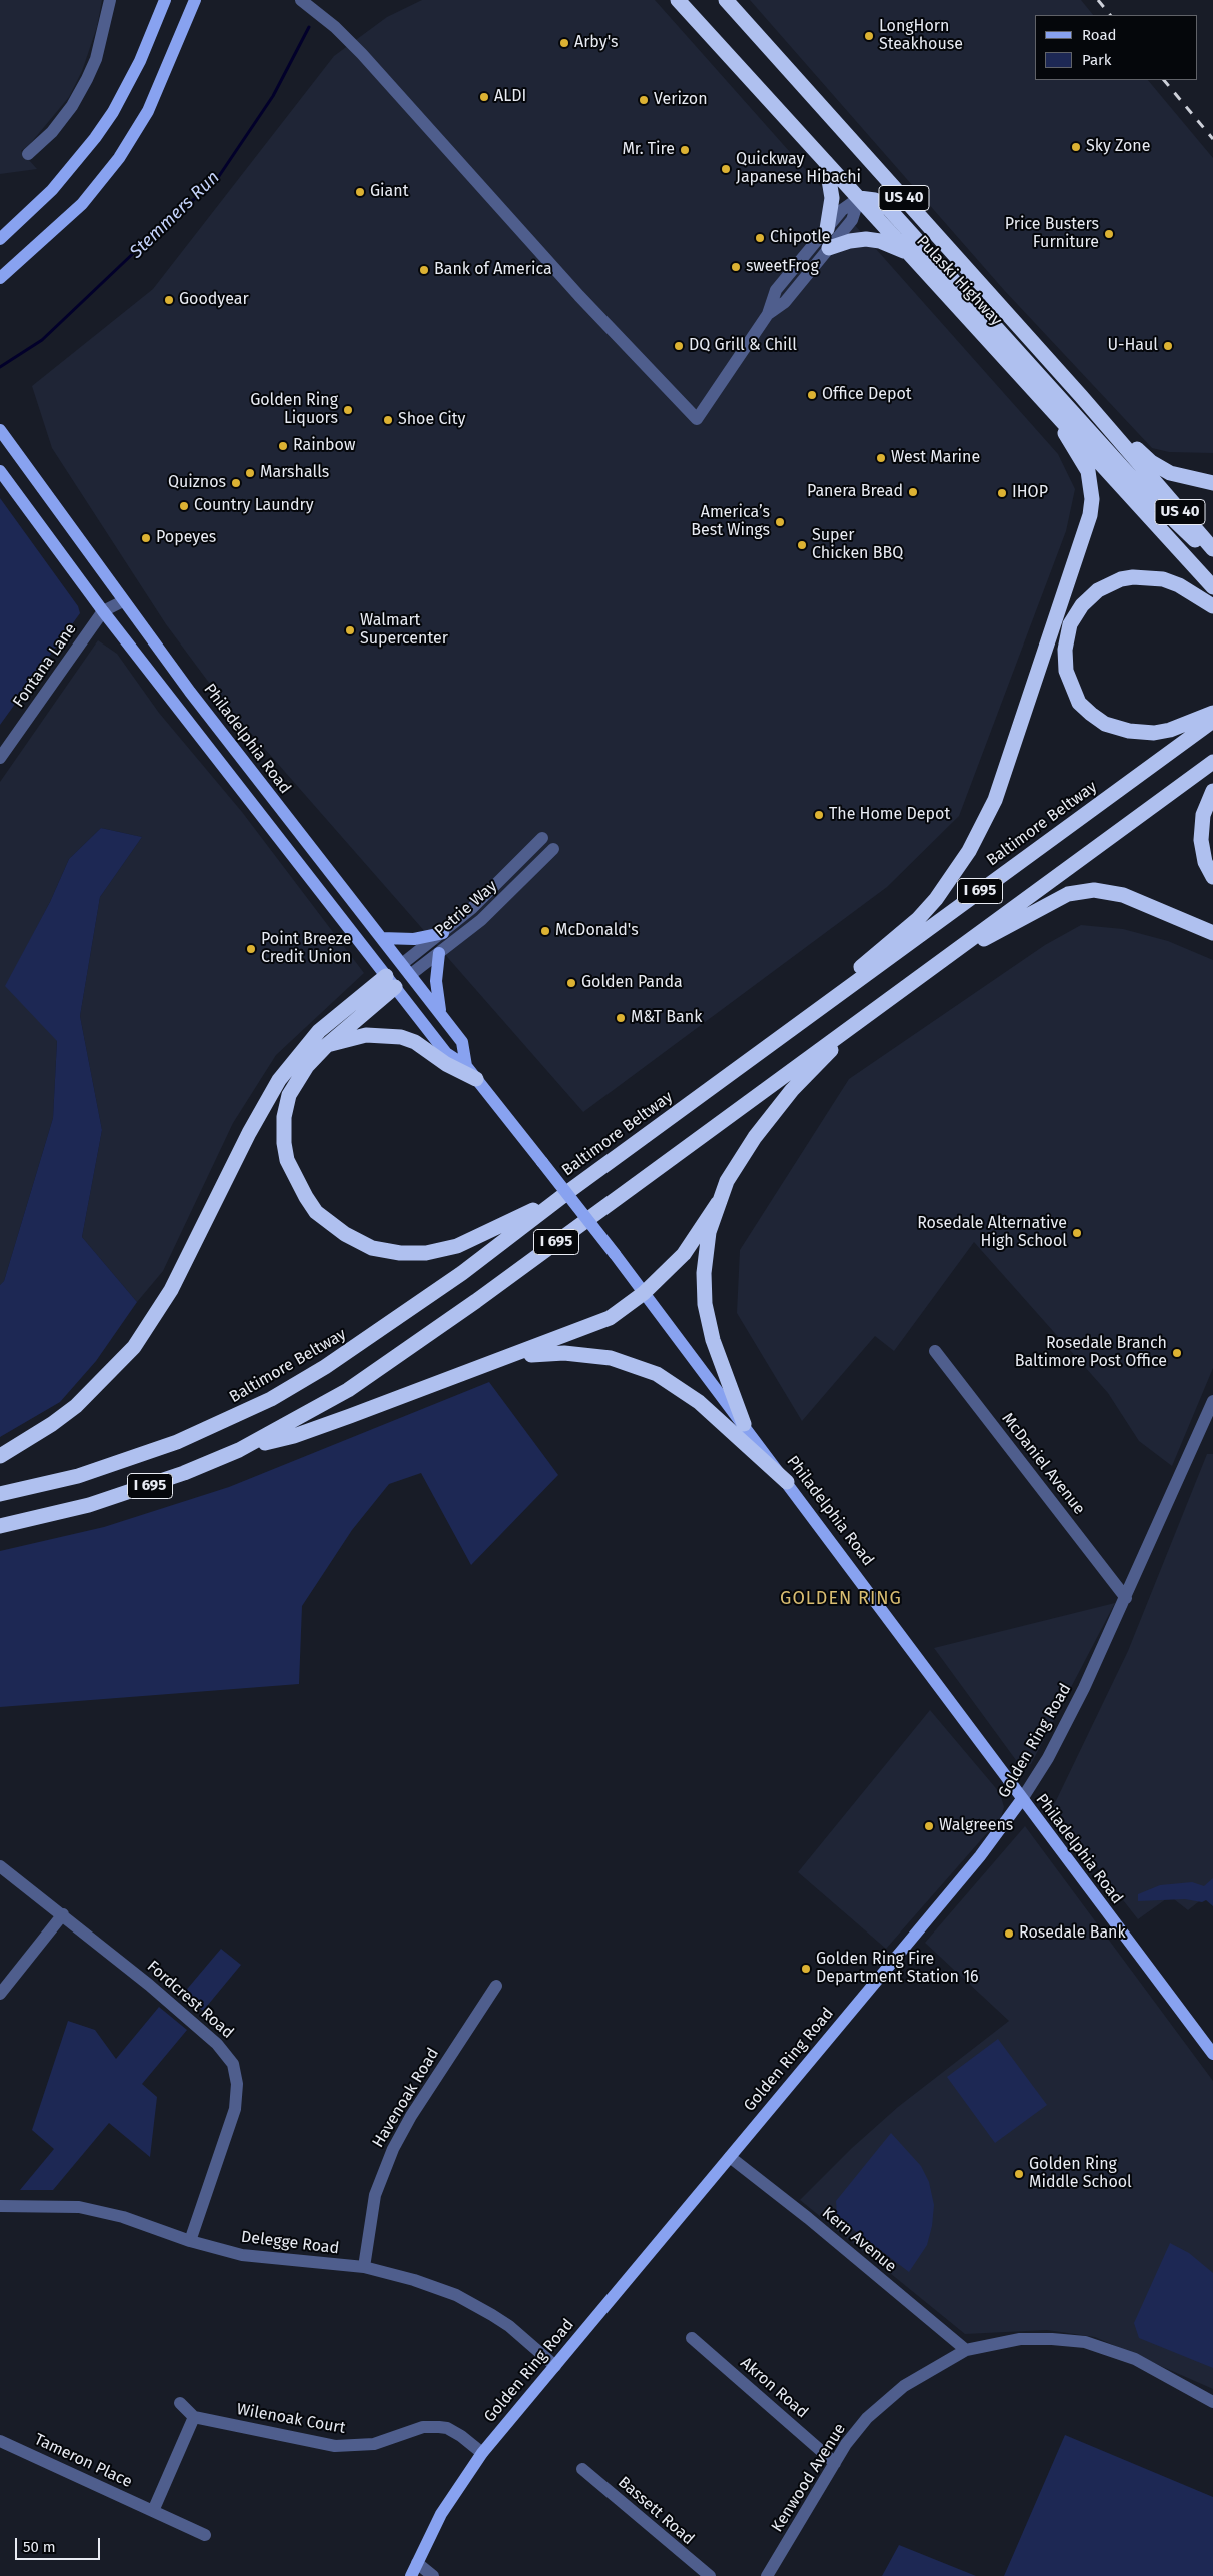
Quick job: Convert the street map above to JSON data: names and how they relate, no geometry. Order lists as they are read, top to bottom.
{
  "streets": {
    "highway": [
      "US 40",
      "Pulaski Highway",
      "Baltimore Beltway",
      "I 695"
    ],
    "main road": ["Philadelphia Road", "Petrie Way", "Golden Ring Road"],
    "street": [
      "Fontana Lane",
      "McDaniel Avenue",
      "Fordcrest Road",
      "Havenoak Road",
      "Kern Avenue",
      "Delegge Road",
      "Akron Road",
      "Wilenoak Court",
      "Tameron Place",
      "Kenwood Avenue",
      "Bassett Road"
    ]
  },
  "crossings": [
    ["Fontana Lane", "Philadelphia Road"],
    ["Philadelphia Road", "Petrie Way"],
    ["Philadelphia Road", "Golden Ring Road"],
    ["McDaniel Avenue", "Golden Ring Road"],
    ["Golden Ring Road", "Kern Avenue"],
    ["Golden Ring Road", "Delegge Road"],
    ["Golden Ring Road", "Wilenoak Court"],
    ["Fordcrest Road", "Delegge Road"],
    ["Havenoak Road", "Delegge Road"],
    ["Kern Avenue", "Kenwood Avenue"],
    ["Akron Road", "Kenwood Avenue"]
  ],
  "districts": ["GOLDEN RING"],
  "water": ["Stemmers Run"],
  "places": [
    "LongHorn Steakhouse",
    "Arby's",
    "ALDI",
    "Verizon",
    "Sky Zone",
    "Mr. Tire",
    "Quickway Japanese Hibachi",
    "Giant",
    "Price Busters Furniture",
    "Chipotle",
    "sweetFrog",
    "Bank of America",
    "Goodyear",
    "DQ Grill & Chill",
    "U-Haul",
    "Office Depot",
    "Golden Ring Liquors",
    "Shoe City",
    "Rainbow",
    "West Marine",
    "Marshalls",
    "Quiznos",
    "Panera Bread",
    "IHOP",
    "Country Laundry",
    "America’s Best Wings",
    "Popeyes",
    "Super Chicken BBQ",
    "Walmart Supercenter",
    "The Home Depot",
    "McDonald's",
    "Point Breeze Credit Union",
    "Golden Panda",
    "M&T Bank",
    "Rosedale Alternative High School",
    "Rosedale Branch Baltimore Post Office",
    "Walgreens",
    "Rosedale Bank",
    "Golden Ring Fire Department Station 16",
    "Golden Ring Middle School"
  ],
  "legend": ["Road", "Park"],
  "scale_bar": "50 m"
}
